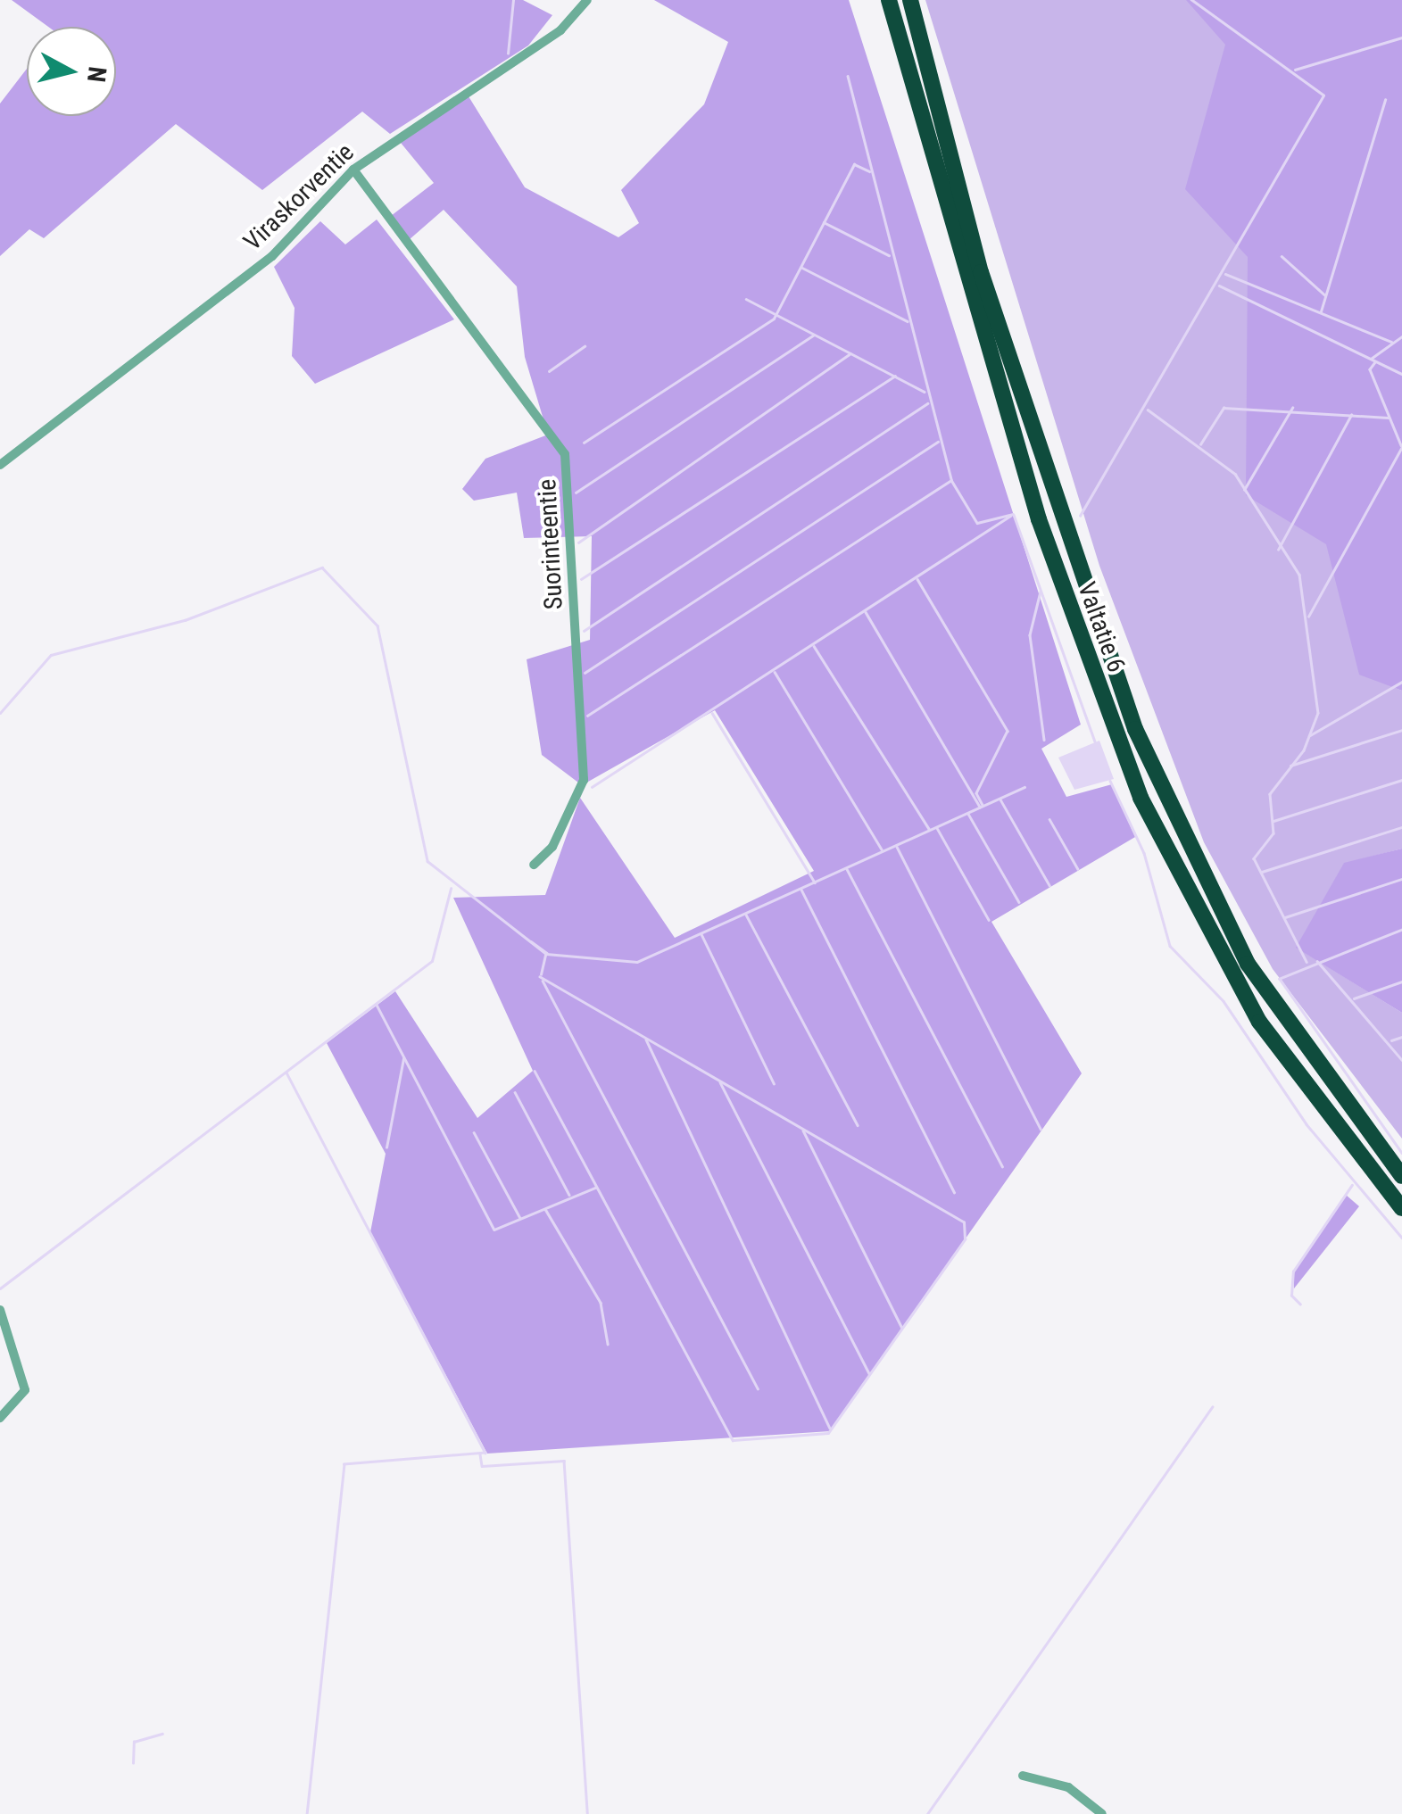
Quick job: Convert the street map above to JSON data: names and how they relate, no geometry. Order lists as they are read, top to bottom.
{
  "streets": {
    "highway": ["Valtatie 6"],
    "street": ["Viraskorventie", "Suorinteentie"]
  },
  "crossings": [
    ["Viraskorventie", "Suorinteentie"]
  ],
  "north": "right"
}
